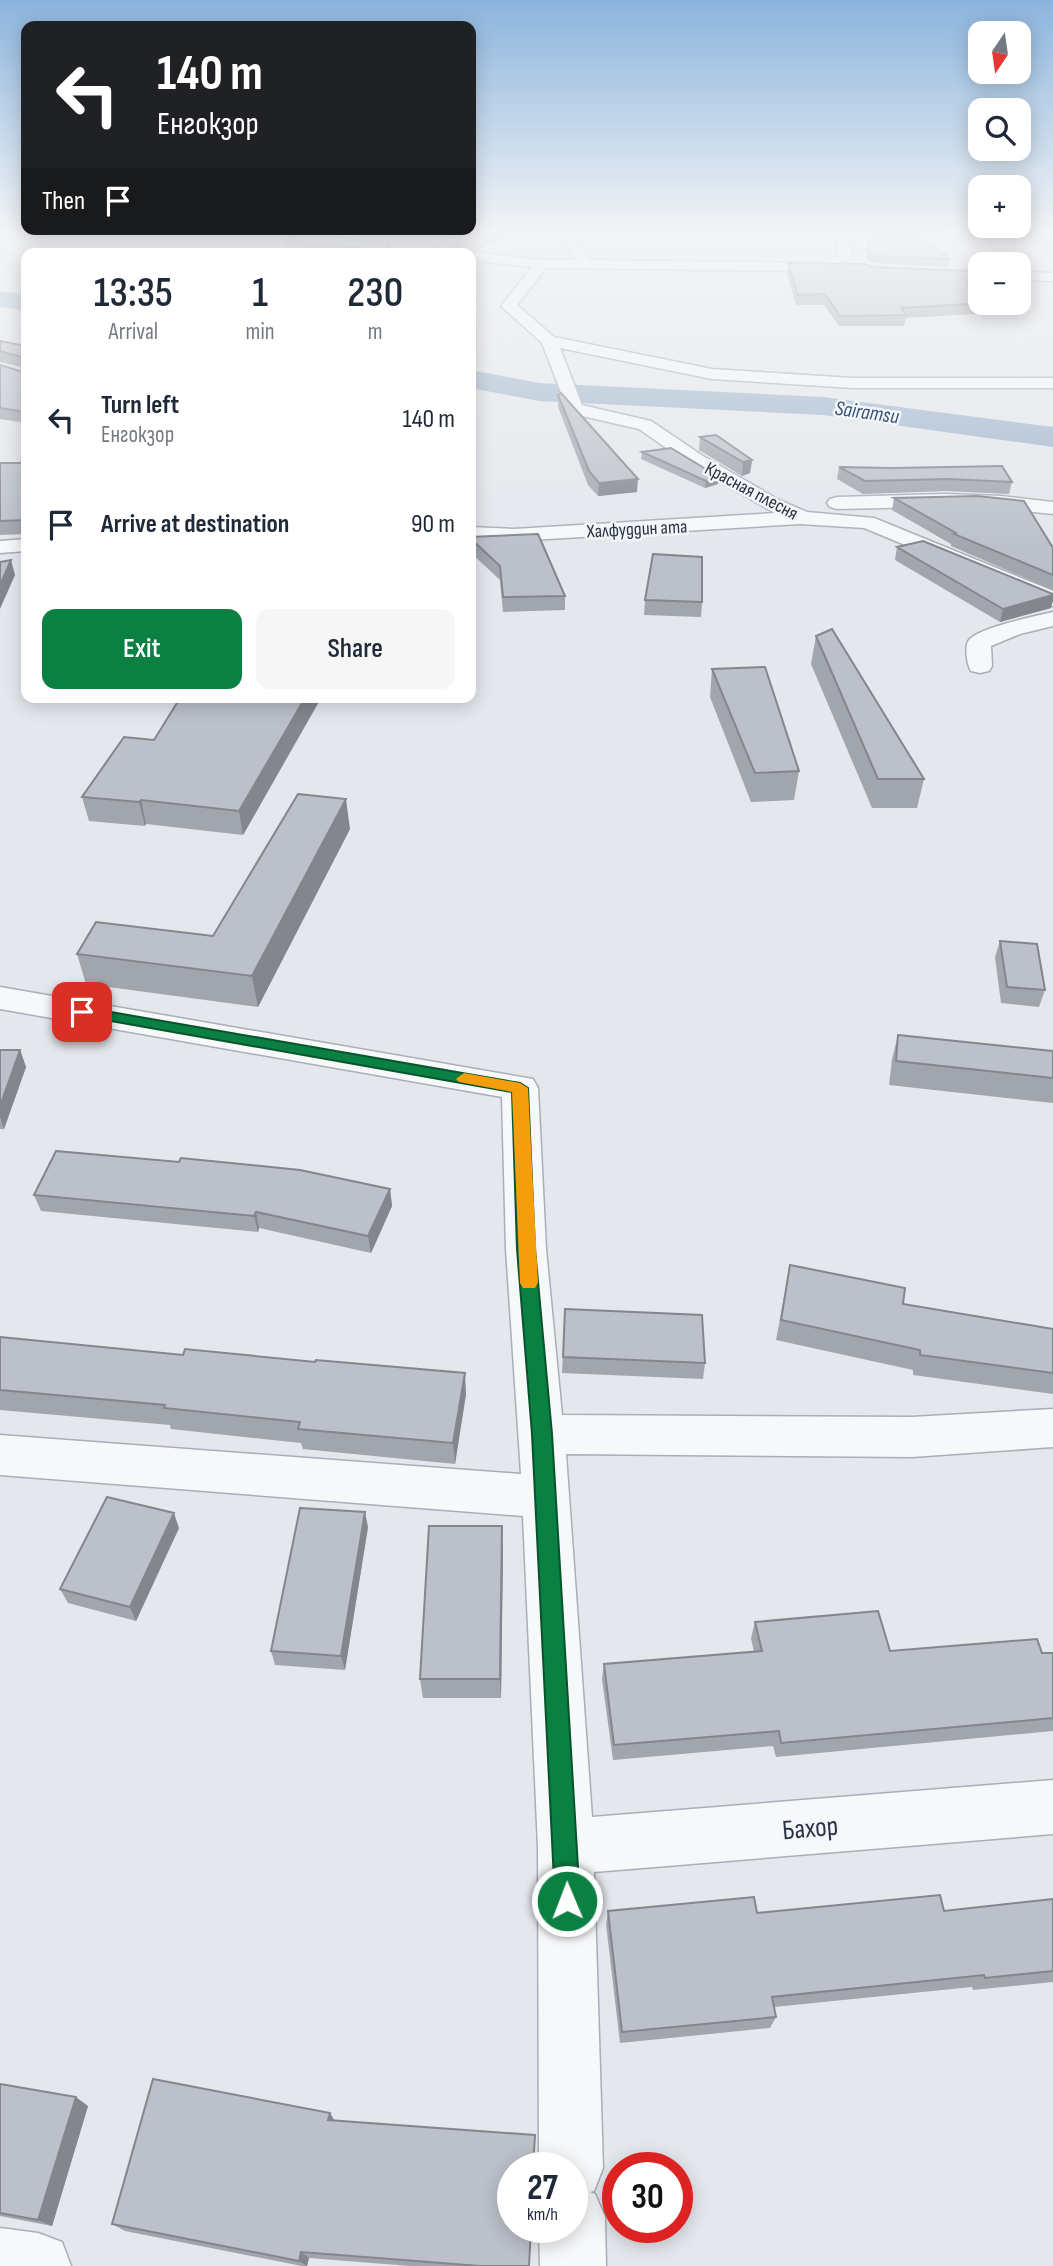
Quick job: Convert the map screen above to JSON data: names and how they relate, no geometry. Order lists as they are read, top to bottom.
{
  "streets": {
    "street": ["Красная плесня", "Халфуддин ата", "Бахор"]
  },
  "crossings": [
    ["Красная плесня", "Халфуддин ата"]
  ],
  "water": ["Sairamsu"],
  "north": "bottom",
  "page": {
    "map_buttons": ["+", "−"],
    "turn": ["140 m", "Енгокзор"],
    "then": "Then",
    "eta": [
      "13:35",
      "Arrival",
      "1",
      "min",
      "230",
      "m"
    ],
    "list": [
      {
        "name": "Turn left",
        "note": "Енгокзор",
        "value": "140 m"
      },
      {
        "name": "Arrive at destination",
        "value": "90 m"
      }
    ],
    "buttons": ["Exit", "Share"],
    "speed": "27 km/h",
    "limit": "30"
  }
}
